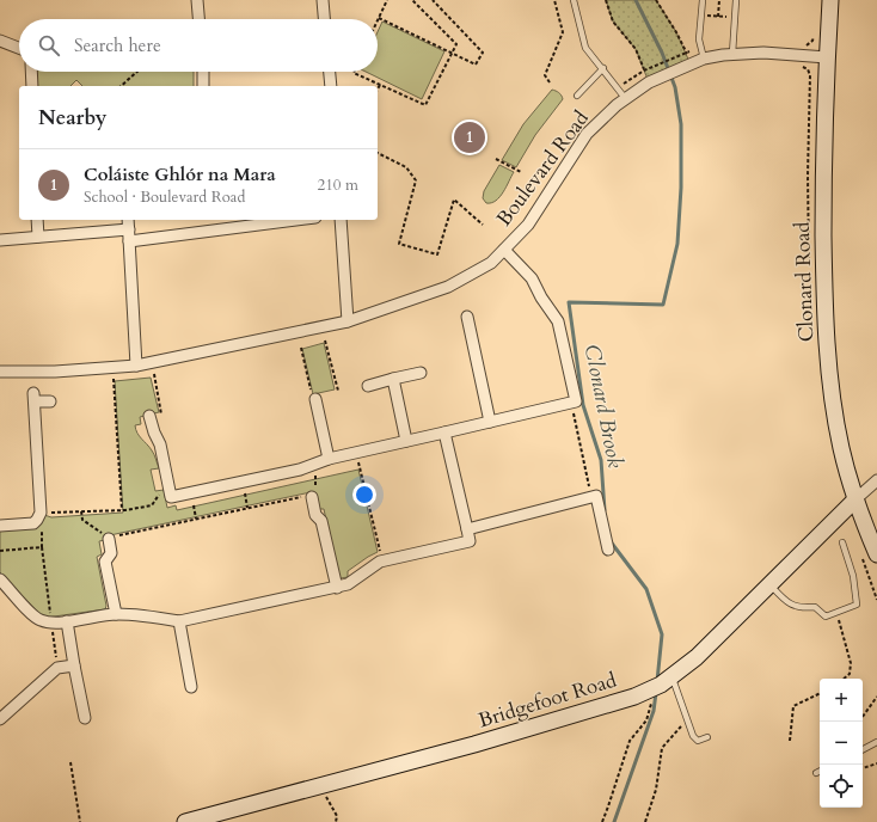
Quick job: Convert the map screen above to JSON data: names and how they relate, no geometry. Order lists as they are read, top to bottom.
{
  "streets": {
    "street": ["Boulevard Road", "Clonard Road", "Bridgefoot Road"]
  },
  "crossings": [
    ["Boulevard Road", "Clonard Road"],
    ["Clonard Road", "Bridgefoot Road"]
  ],
  "water": ["Clonard Brook"],
  "page": {
    "search": "Search here",
    "heading": "Nearby",
    "pins": "1",
    "list": [
      {
        "mark": "1",
        "name": "Coláiste Ghlór na Mara",
        "note": "School · Boulevard Road",
        "value": "210 m"
      }
    ],
    "map_buttons": ["+", "−"]
  }
}
